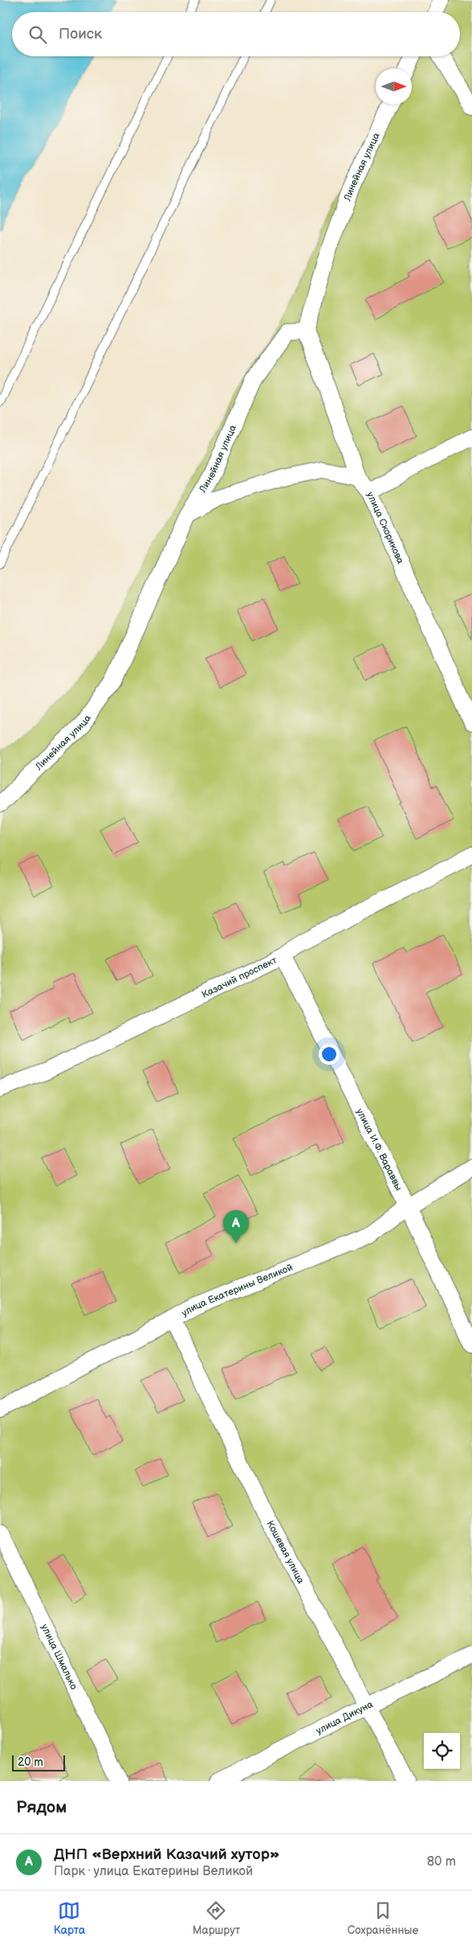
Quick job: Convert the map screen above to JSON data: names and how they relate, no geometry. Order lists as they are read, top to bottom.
{
  "streets": {
    "street": [
      "Линейная улица",
      "улица Скорикова",
      "Казачий проспект",
      "улица И.Ф. Вараввы",
      "улица Екатерины Великой",
      "Кошевая улица",
      "улица Шмалько",
      "улица Дикуна"
    ]
  },
  "crossings": [
    ["Линейная улица", "улица Скорикова"],
    ["Казачий проспект", "улица И.Ф. Вараввы"],
    ["улица И.Ф. Вараввы", "улица Екатерины Великой"],
    ["улица Екатерины Великой", "Кошевая улица"],
    ["Кошевая улица", "улица Дикуна"]
  ],
  "scale_bar": "20 m",
  "north": "right",
  "page": {
    "search": "Поиск",
    "pins": "A",
    "scale": "20 m",
    "heading": "Рядом",
    "list": [
      {
        "mark": "A",
        "name": "ДНП «Верхний Казачий хутор»",
        "note": "Парк · улица Екатерины Великой",
        "value": "80 m"
      }
    ],
    "nav": ["Карта", "Маршрут", "Сохранённые"]
  }
}
